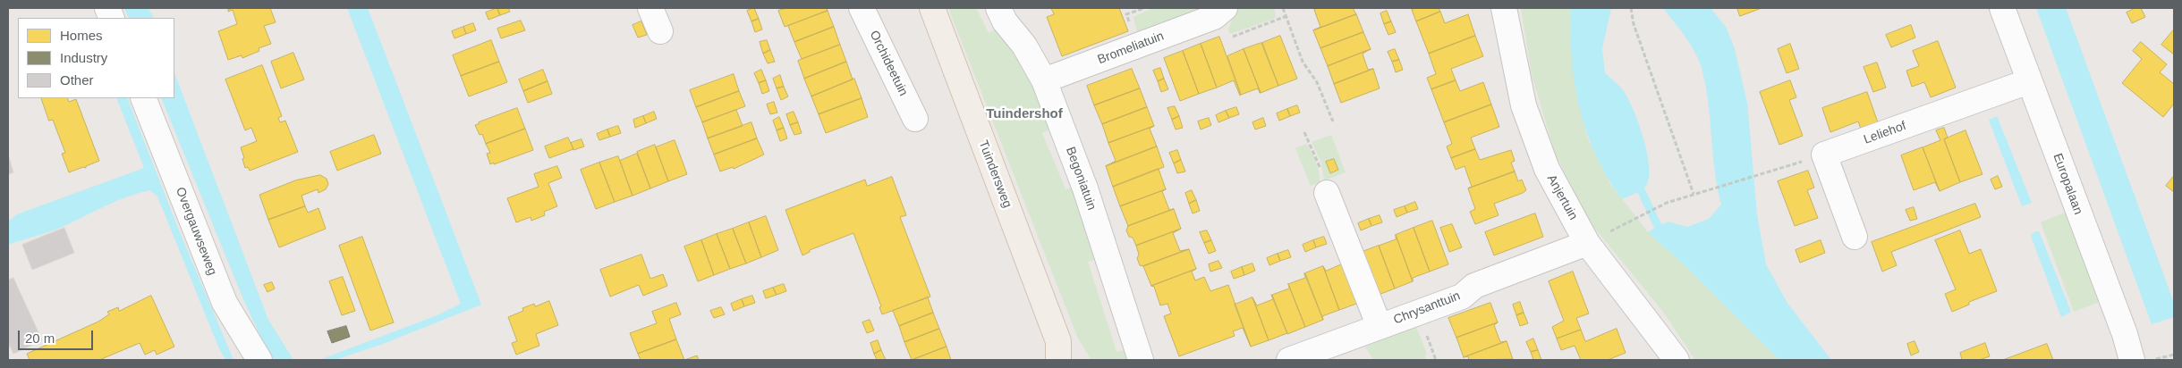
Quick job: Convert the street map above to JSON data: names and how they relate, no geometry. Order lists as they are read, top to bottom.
{
  "streets": {
    "main road": ["Tuindersweg"],
    "street": [
      "Bromeliatuin",
      "Orchideetuin",
      "Leliehof",
      "Begoniatuin",
      "Europalaan",
      "Anjertuin",
      "Overgauwseweg",
      "Chrysanttuin"
    ]
  },
  "crossings": [
    ["Bromeliatuin", "Begoniatuin"],
    ["Leliehof", "Europalaan"],
    ["Anjertuin", "Chrysanttuin"]
  ],
  "districts": ["Tuindershof"],
  "legend": ["Homes", "Industry", "Other"],
  "scale_bar": "20 m"
}
